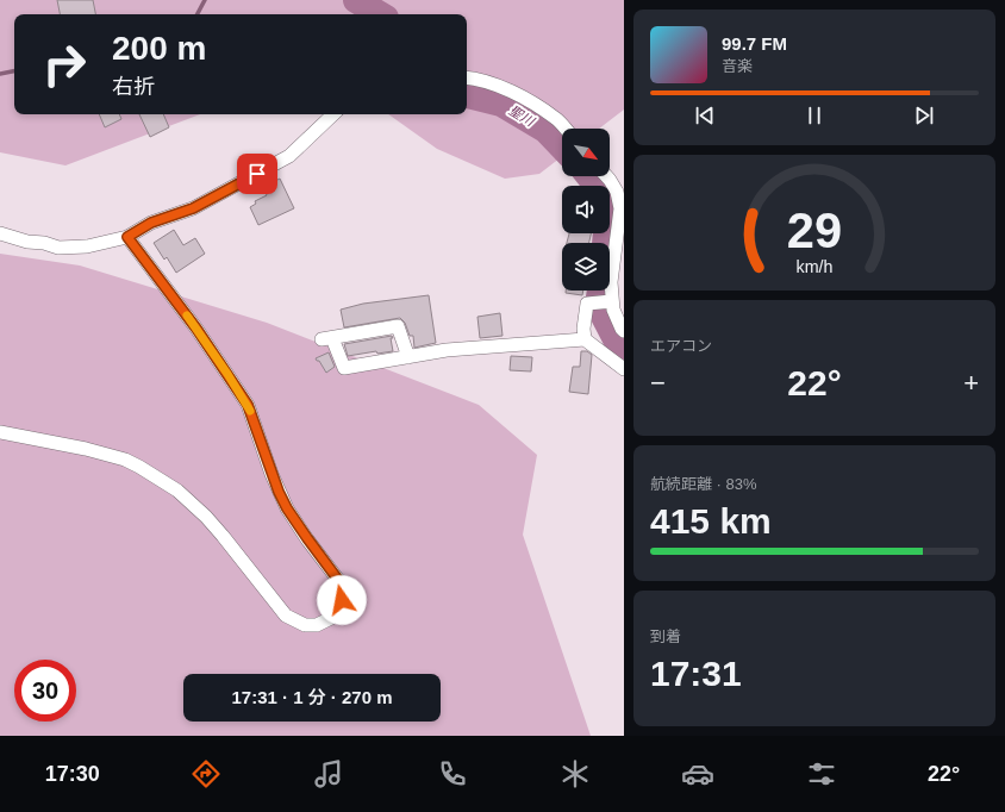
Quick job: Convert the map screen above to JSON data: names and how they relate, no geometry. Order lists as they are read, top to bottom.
{
  "water": ["聖川"],
  "north": "bottom right",
  "page": {
    "turn": ["200 m", "右折"],
    "song": ["99.7 FM", "音楽"],
    "tile": [
      "エアコン",
      ["航続距離 · 83%", "415 km"],
      ["到着", "17:31"]
    ],
    "heat": ["−", "22°", "+"],
    "limit": "30",
    "trip": "17:31 · 1 分 · 270 m",
    "tabs": ["17:30", "22°"],
    "gauge": ["29", "km/h"]
  }
}
